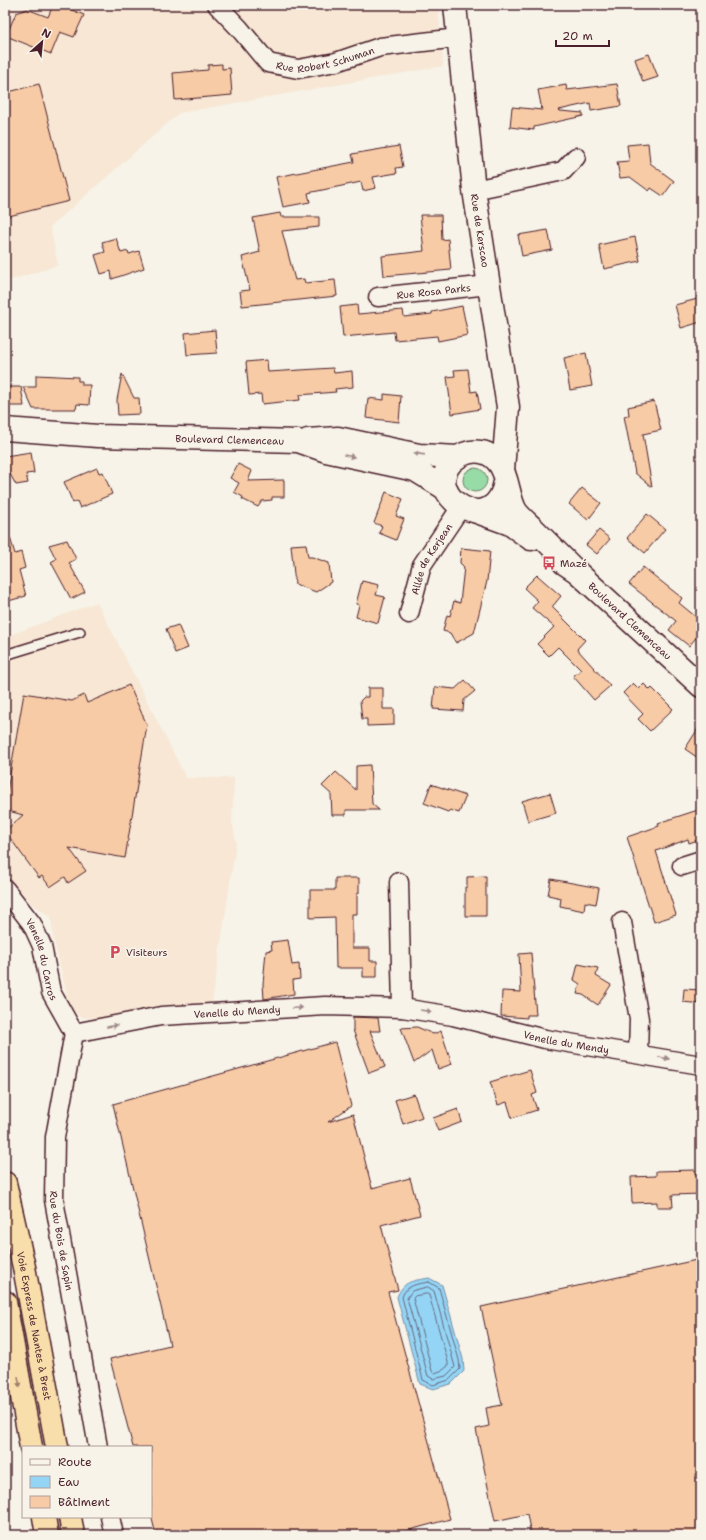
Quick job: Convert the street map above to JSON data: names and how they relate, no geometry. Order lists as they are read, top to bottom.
{
  "streets": {
    "highway": ["Voie Express de Nantes à Brest"],
    "street": [
      "Rue Robert Schuman",
      "Rue de Kerscao",
      "Rue Rosa Parks",
      "Boulevard Clemenceau",
      "Allée de Kerjean",
      "Venelle du Carros",
      "Venelle du Mendy",
      "Rue du Bois de Sapin"
    ]
  },
  "crossings": [
    ["Rue Robert Schuman", "Rue de Kerscao"],
    ["Rue de Kerscao", "Rue Rosa Parks"],
    ["Rue de Kerscao", "Boulevard Clemenceau"],
    ["Rue de Kerscao", "Allée de Kerjean"],
    ["Boulevard Clemenceau", "Allée de Kerjean"],
    ["Venelle du Carros", "Venelle du Mendy"],
    ["Venelle du Carros", "Rue du Bois de Sapin"],
    ["Venelle du Mendy", "Rue du Bois de Sapin"]
  ],
  "one_way": ["Venelle du Mendy"],
  "places": {
    "bus stop": ["Mazé"],
    "parking": ["Visiteurs"]
  },
  "legend": ["Route", "Eau", "Bâtiment"],
  "scale_bar": "20 m",
  "north": "top right"
}
